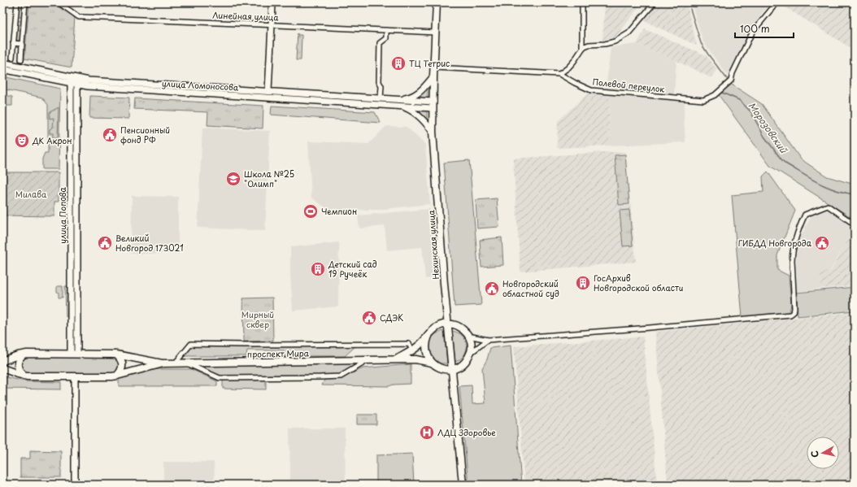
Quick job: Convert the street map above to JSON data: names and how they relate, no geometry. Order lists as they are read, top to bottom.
{
  "streets": {
    "main road": [
      "улица Ломоносова",
      "улица Попова",
      "Нехинская улица",
      "проспект Мира"
    ],
    "street": ["Линейная улица", "Полевой переулок"]
  },
  "crossings": [
    ["Линейная улица", "Нехинская улица"],
    ["улица Ломоносова", "улица Попова"],
    ["улица Ломоносова", "Нехинская улица"],
    ["Полевой переулок", "Нехинская улица"],
    ["улица Попова", "проспект Мира"],
    ["Нехинская улица", "проспект Мира"]
  ],
  "water": ["Морозовский"],
  "parks": ["Милава", "Мирный сквер"],
  "places": {
    "building": ["ТЦ Тетрис", "Детский сад 19 Ручеёк", "ГосАрхив Новгородской области"],
    "public building": [
      "Пенсионный фонд РФ",
      "Великий Новгород 173021",
      "ГИБДД Новгорода",
      "Новгородский областной суд",
      "СДЭК"
    ],
    "theatre": ["ДК Акрон"],
    "school or university": ["Школа №25 \"Олимп\""],
    "sports": ["Чемпион"],
    "hospital": ["ЛДЦ Здоровье"]
  },
  "scale_bar": "100 m",
  "north": "left"
}
